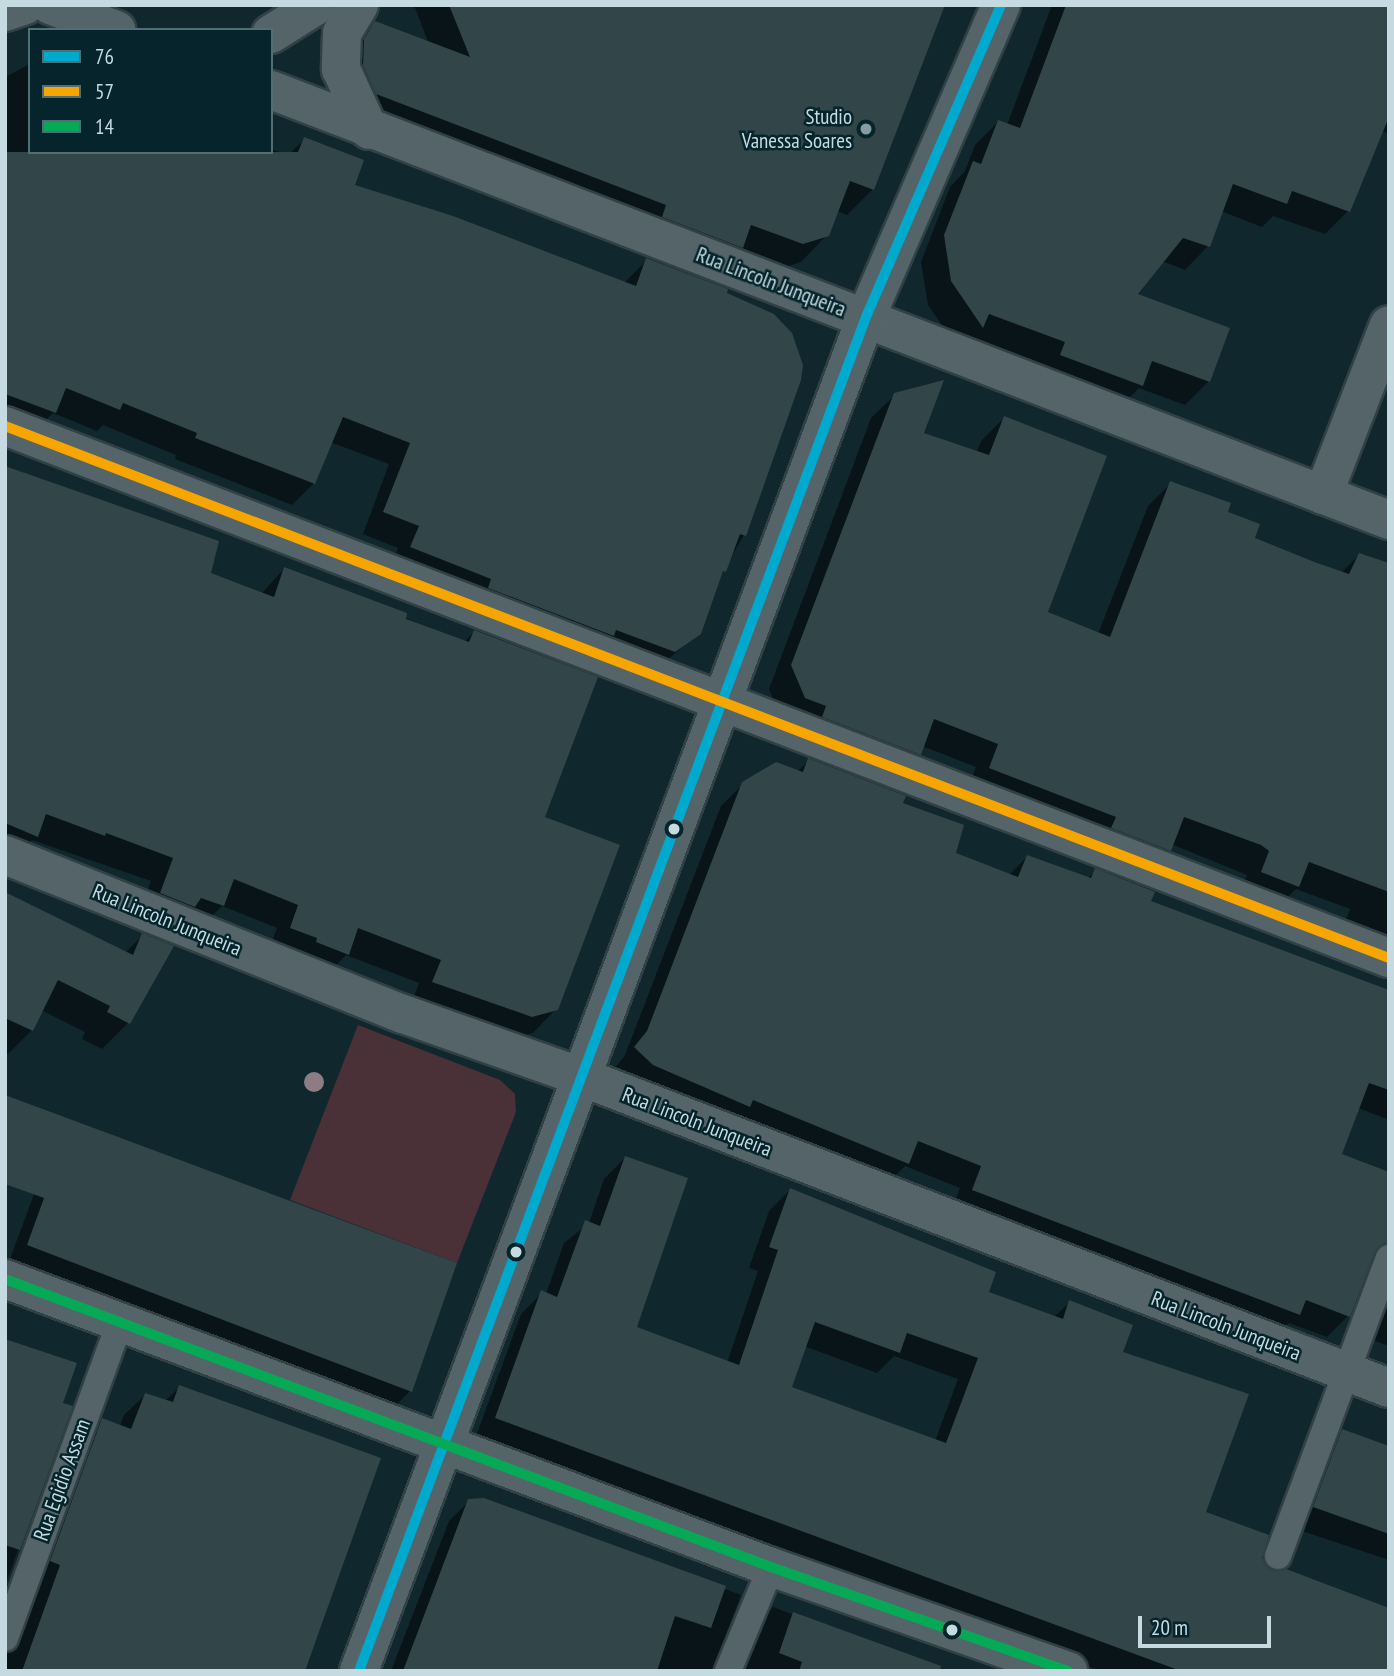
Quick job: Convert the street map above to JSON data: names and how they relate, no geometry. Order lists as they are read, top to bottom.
{
  "streets": {
    "street": ["Rua Lincoln Junqueira"],
    "lane": ["Rua Egidio Assam"]
  },
  "places": ["Studio Vanessa Soares"],
  "lines": ["transit line 76", "transit line 57", "transit line 14"],
  "legend": ["76", "57", "14"],
  "scale_bar": "20 m"
}
